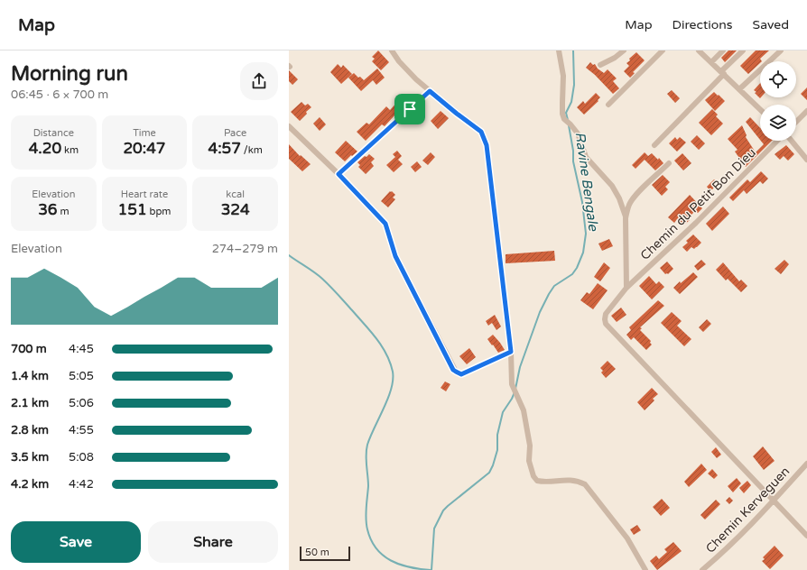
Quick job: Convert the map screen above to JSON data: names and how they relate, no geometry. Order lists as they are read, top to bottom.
{
  "streets": {
    "street": ["Chemin du Petit Bon Dieu", "Chemin Kerveguen"]
  },
  "crossings": [
    ["Chemin du Petit Bon Dieu", "Chemin Kerveguen"]
  ],
  "water": ["Ravine Bengale"],
  "scale_bar": "50 m",
  "page": {
    "header": "Map",
    "nav": ["Map", "Directions", "Saved"],
    "heading": ["Morning run", "06:45 · 6 × 700 m"],
    "stats": [
      ["Distance", "4.20 km"],
      ["Time", "20:47"],
      ["Pace", "4:57 /km"],
      ["Elevation", "36 m"],
      ["Heart rate", "151 bpm"],
      ["kcal", "324"]
    ],
    "chart": ["Elevation", "274–279 m"],
    "list": [
      {
        "name": "700 m",
        "note": "4:45"
      },
      {
        "name": "1.4 km",
        "note": "5:05"
      },
      {
        "name": "2.1 km",
        "note": "5:06"
      },
      {
        "name": "2.8 km",
        "note": "4:55"
      },
      {
        "name": "3.5 km",
        "note": "5:08"
      },
      {
        "name": "4.2 km",
        "note": "4:42"
      }
    ],
    "buttons": ["Save", "Share"],
    "scale": "50 m"
  }
}
